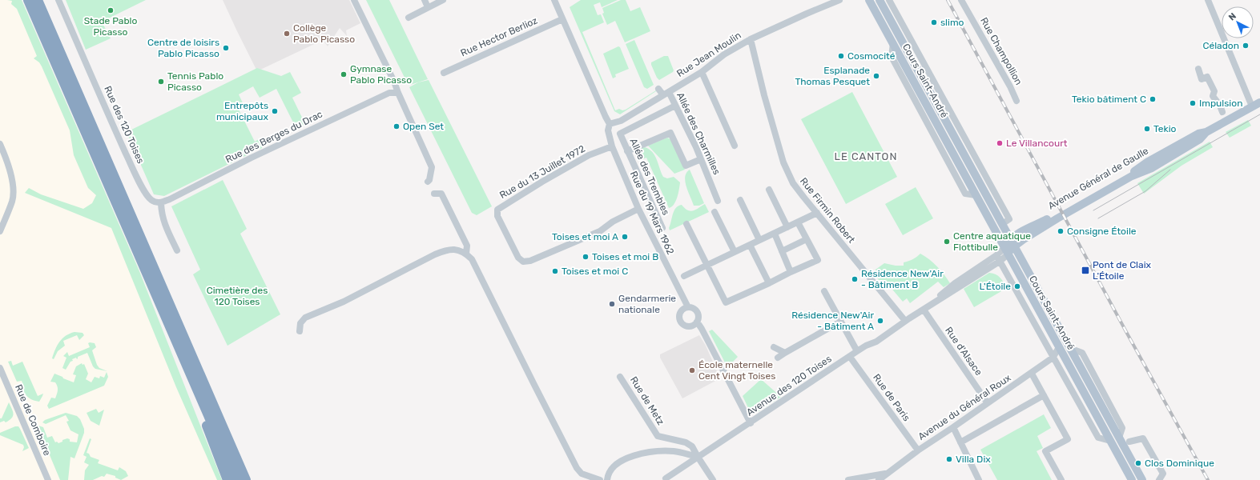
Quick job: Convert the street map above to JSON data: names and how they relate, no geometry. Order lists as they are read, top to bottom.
{
  "streets": {
    "main road": ["Cours Saint-André", "Avenue Général de Gaulle"],
    "street": [
      "Rue Hector Berlioz",
      "Rue Champollion",
      "Rue Jean Moulin",
      "Rue des 120 Toises",
      "Allée des Charmilles",
      "Rue des Berges du Drac",
      "Rue du 13 Juillet 1972",
      "Allée des Trembles",
      "Rue Firmin Robert",
      "Rue du 19 Mars 1962",
      "Rue d'Alsace",
      "Avenue des 120 Toises",
      "Rue de Paris",
      "Rue de Metz",
      "Avenue du Général Roux",
      "Rue de Comboire"
    ]
  },
  "crossings": [
    ["Rue Jean Moulin", "Allée des Charmilles"],
    ["Rue Jean Moulin", "Rue Firmin Robert"],
    ["Rue Jean Moulin", "Rue du 19 Mars 1962"],
    ["Cours Saint-André", "Avenue Général de Gaulle"],
    ["Cours Saint-André", "Avenue des 120 Toises"],
    ["Cours Saint-André", "Avenue du Général Roux"],
    ["Rue des 120 Toises", "Rue des Berges du Drac"],
    ["Allée des Charmilles", "Allée des Trembles"],
    ["Rue du 13 Juillet 1972", "Rue du 19 Mars 1962"],
    ["Avenue Général de Gaulle", "Avenue des 120 Toises"],
    ["Rue Firmin Robert", "Avenue des 120 Toises"],
    ["Rue du 19 Mars 1962", "Avenue des 120 Toises"],
    ["Rue d'Alsace", "Avenue des 120 Toises"],
    ["Rue d'Alsace", "Avenue du Général Roux"],
    ["Avenue des 120 Toises", "Rue de Paris"],
    ["Avenue des 120 Toises", "Rue de Metz"],
    ["Rue de Paris", "Avenue du Général Roux"]
  ],
  "districts": ["LE CANTON"],
  "parks": ["Cimetière des 120 Toises"],
  "places": {
    "other": [
      "Stade Pablo Picasso",
      "slimo",
      "Collège Pablo Picasso",
      "Céladon",
      "Centre de loisirs Pablo Picasso",
      "Cosmocité",
      "Gymnase Pablo Picasso",
      "Esplanade Thomas Pesquet",
      "Tennis Pablo Picasso",
      "Tekio bâtiment C",
      "Impulsion",
      "Entrepôts municipaux",
      "Open Set",
      "Tekio",
      "Le Villancourt",
      "Consigne Étoile",
      "Toises et moi A",
      "Centre aquatique Flottibulle",
      "Toises et moi B",
      "Toises et moi C",
      "Résidence New'Air - Bâtiment B",
      "L'Étoile",
      "Gendarmerie nationale",
      "Résidence New'Air - Bâtiment A",
      "École maternelle Cent Vingt Toises",
      "Villa Dix",
      "Clos Dominique"
    ],
    "transit": ["Pont de Claix L'Étoile"]
  },
  "north": "top left"
}
